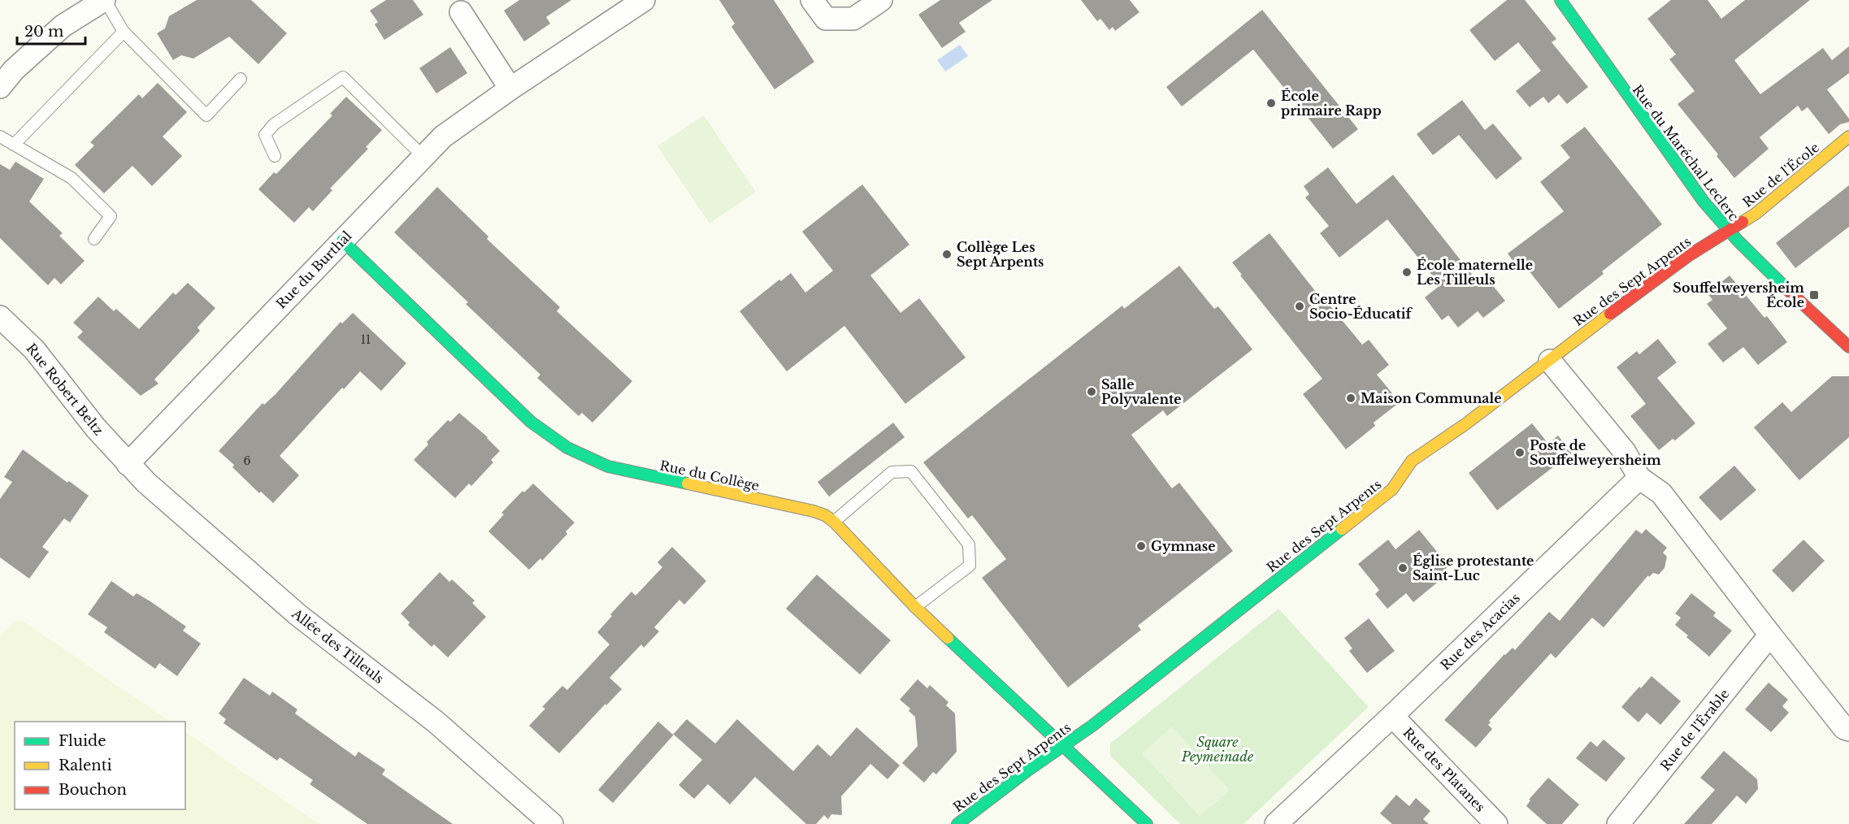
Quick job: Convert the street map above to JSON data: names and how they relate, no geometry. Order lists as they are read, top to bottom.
{
  "streets": {
    "street": [
      "Rue du Maréchal Leclerc",
      "Rue de l'École",
      "Rue du Burthal",
      "Rue des Sept Arpents",
      "Rue Robert Beltz",
      "Rue du Collège",
      "Rue des Acacias",
      "Allée des Tilleuls",
      "Rue de l'Érable",
      "Rue des Platanes"
    ]
  },
  "crossings": [
    ["Rue du Maréchal Leclerc", "Rue de l'École"],
    ["Rue du Maréchal Leclerc", "Rue des Sept Arpents"],
    ["Rue de l'École", "Rue des Sept Arpents"],
    ["Rue du Burthal", "Rue Robert Beltz"],
    ["Rue du Burthal", "Rue du Collège"],
    ["Rue du Burthal", "Allée des Tilleuls"],
    ["Rue des Sept Arpents", "Rue du Collège"],
    ["Rue Robert Beltz", "Allée des Tilleuls"],
    ["Rue des Acacias", "Rue des Platanes"]
  ],
  "parks": ["Square Peymeinade"],
  "places": {
    "other": [
      "École primaire Rapp",
      "Collège Les Sept Arpents",
      "École maternelle Les Tilleuls",
      "Centre Socio-Éducatif",
      "Salle Polyvalente",
      "Maison Communale",
      "Poste de Souffelweyersheim",
      "Gymnase",
      "Église protestante Saint-Luc"
    ],
    "transit": ["Souffelweyersheim École"]
  },
  "house_numbers": ["11", "6"],
  "legend": ["Fluide", "Ralenti", "Bouchon"],
  "scale_bar": "20 m"
}
